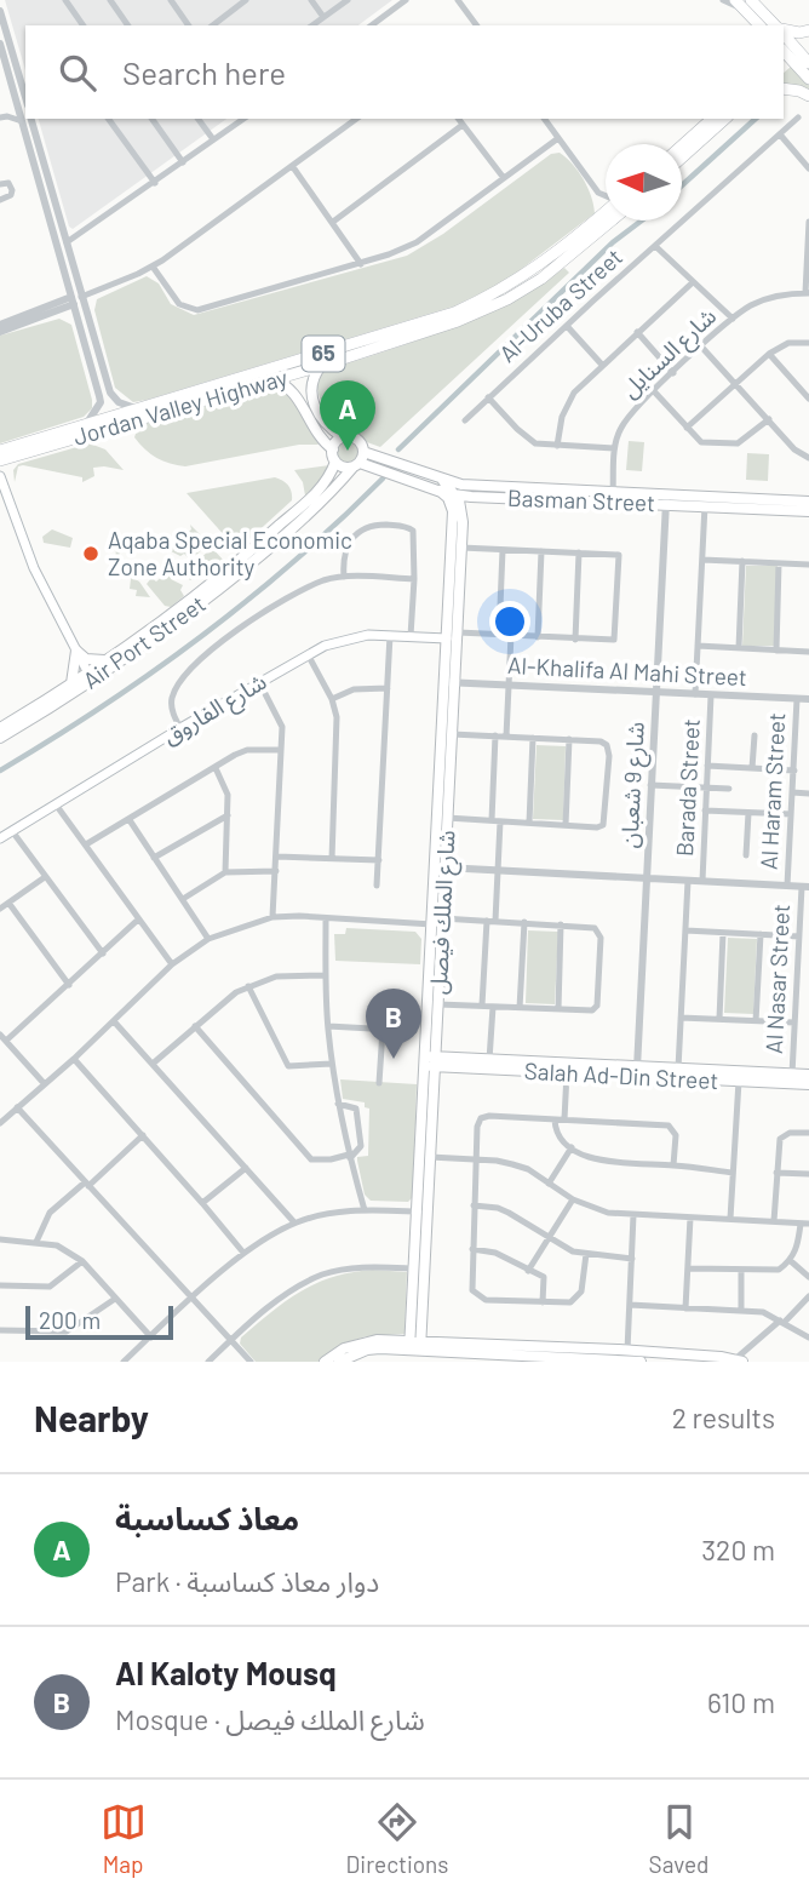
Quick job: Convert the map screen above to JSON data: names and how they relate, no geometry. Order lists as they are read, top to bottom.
{
  "streets": {
    "highway": ["65", "Jordan Valley Highway"],
    "main road": [
      "Basman Street",
      "Air Port Street",
      "شارع الفاروق",
      "شارع الملك فيصل",
      "Salah Ad-Din Street"
    ],
    "street": [
      "Al-Uruba Street",
      "شارع السنايل",
      "Al-Khalifa Al Mahi Street",
      "شارع 9 شعبان",
      "Barada Street",
      "Al Haram Street",
      "Al Nasar Street"
    ]
  },
  "crossings": [
    ["شارع السنايل", "Basman Street"],
    ["Basman Street", "Air Port Street"],
    ["Basman Street", "شارع 9 شعبان"],
    ["Basman Street", "شارع الملك فيصل"],
    ["Al-Khalifa Al Mahi Street", "شارع 9 شعبان"],
    ["Al-Khalifa Al Mahi Street", "Barada Street"],
    ["Al-Khalifa Al Mahi Street", "Al Haram Street"],
    ["Al-Khalifa Al Mahi Street", "شارع الملك فيصل"],
    ["شارع الفاروق", "شارع الملك فيصل"],
    ["شارع 9 شعبان", "Salah Ad-Din Street"],
    ["شارع الملك فيصل", "Salah Ad-Din Street"],
    ["Al Nasar Street", "Salah Ad-Din Street"]
  ],
  "places": ["Aqaba Special Economic Zone Authority"],
  "scale_bar": "200 m",
  "north": "left",
  "page": {
    "search": "Search here",
    "pins": ["A", "B"],
    "scale": "200 m",
    "heading": ["Nearby", "2 results"],
    "list": [
      {
        "mark": "A",
        "name": "معاذ كساسبة",
        "note": "Park · دوار معاذ كساسبة",
        "value": "320 m"
      },
      {
        "mark": "B",
        "name": "Al Kaloty Mousq",
        "note": "Mosque · شارع الملك فيصل",
        "value": "610 m"
      }
    ],
    "nav": ["Map", "Directions", "Saved"]
  }
}
